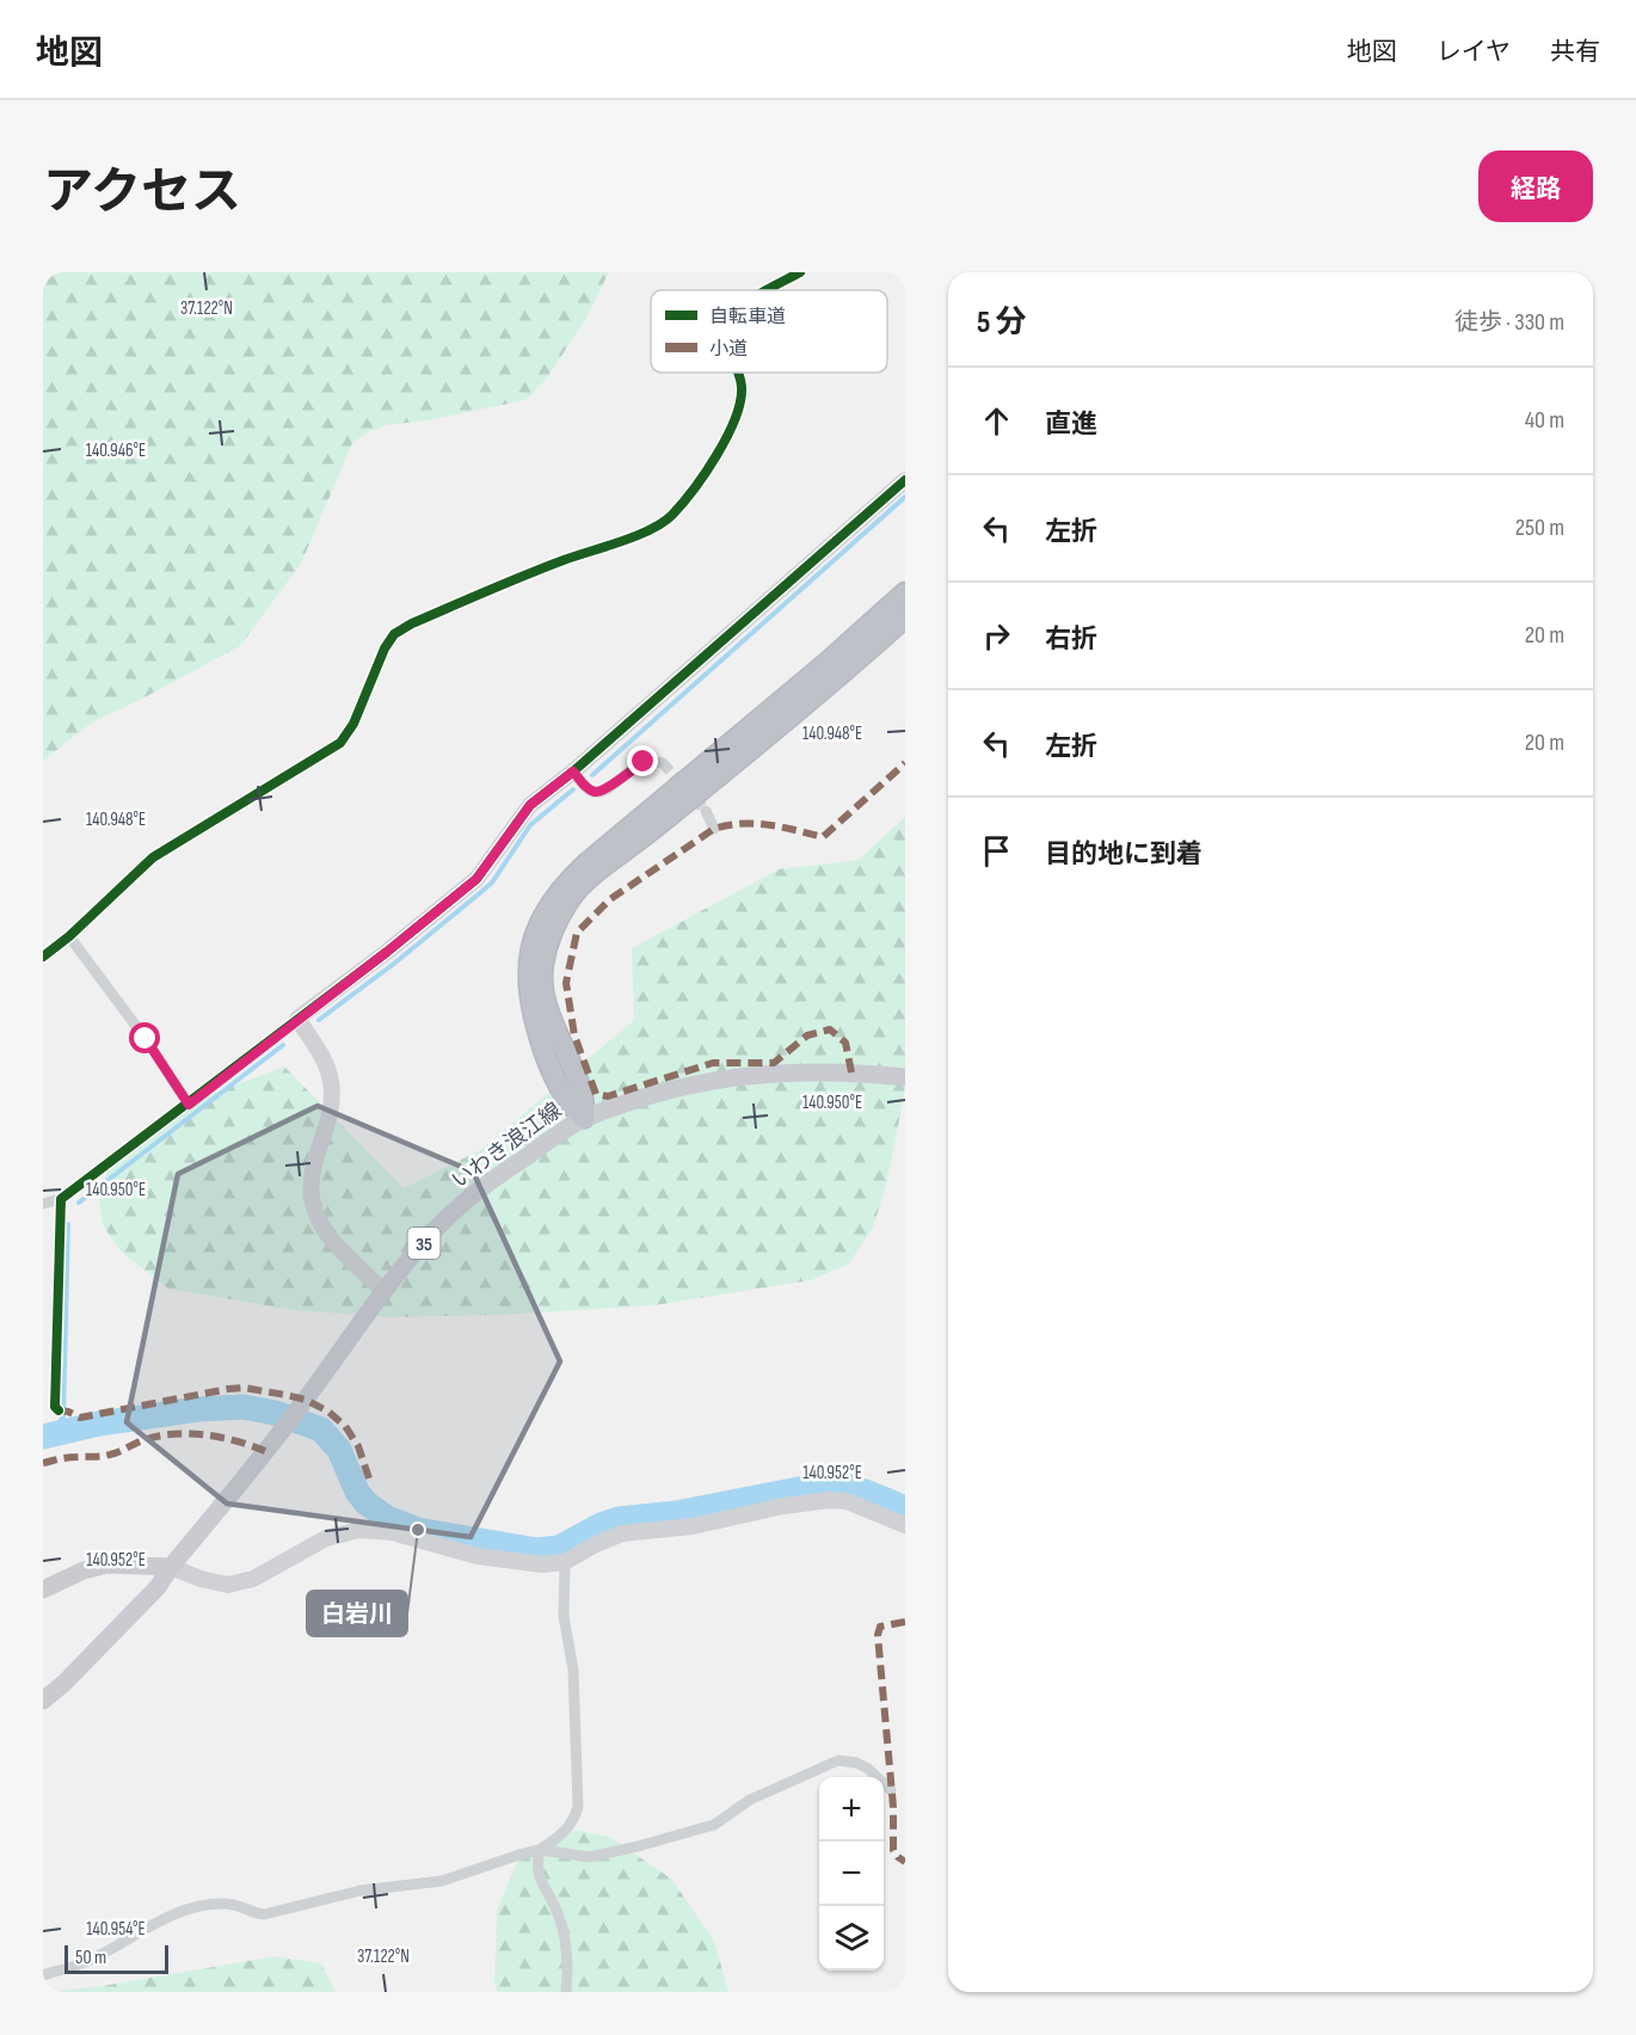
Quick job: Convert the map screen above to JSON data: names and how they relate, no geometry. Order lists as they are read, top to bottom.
{
  "streets": {
    "main road": ["いわき浪江線", "35"]
  },
  "places": ["白岩川"],
  "legend": ["自転車道", "小道"],
  "scale_bar": "50 m",
  "page": {
    "header": "地図",
    "nav": ["地図", "レイヤ", "共有"],
    "title": "アクセス",
    "buttons": "経路",
    "heading": ["5 分", "徒歩 · 330 m"],
    "list": [
      ["直進", "40 m"],
      ["左折", "250 m"],
      ["右折", "20 m"],
      ["左折", "20 m"],
      "目的地に到着"
    ],
    "map_buttons": ["+", "−"],
    "scale": "50 m"
  },
  "coordinates": [
    "37.122°N",
    "140.946°E",
    "140.948°E",
    "140.950°E",
    "140.952°E",
    "140.954°E"
  ]
}
